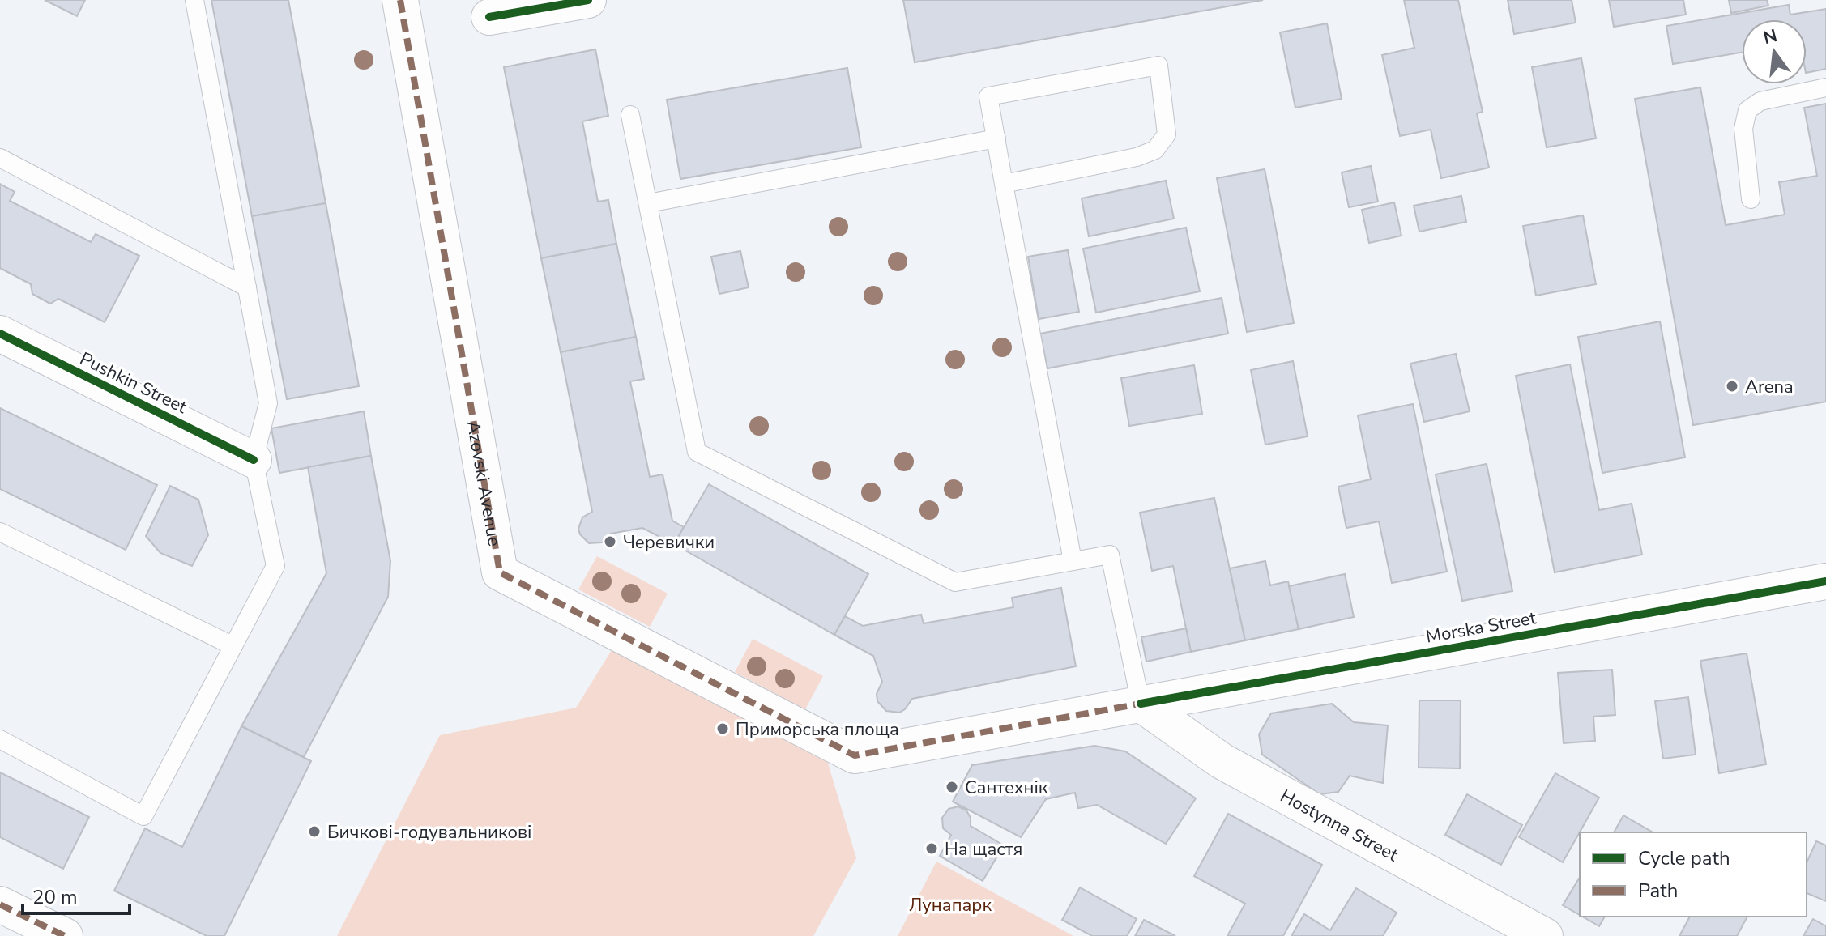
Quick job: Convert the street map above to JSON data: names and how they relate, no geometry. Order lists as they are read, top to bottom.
{
  "streets": {
    "street": [
      "Pushkin Street",
      "Azovski Avenue",
      "Morska Street",
      "Hostynna Street"
    ]
  },
  "crossings": [
    ["Azovski Avenue", "Morska Street"],
    ["Morska Street", "Hostynna Street"]
  ],
  "parks": ["Лунапарк"],
  "places": [
    "Arena",
    "Черевички",
    "Приморська площа",
    "Сантехнік",
    "Бичкові-годувальникові",
    "На щастя"
  ],
  "legend": ["Cycle path", "Path"],
  "scale_bar": "20 m",
  "north": "top"
}
